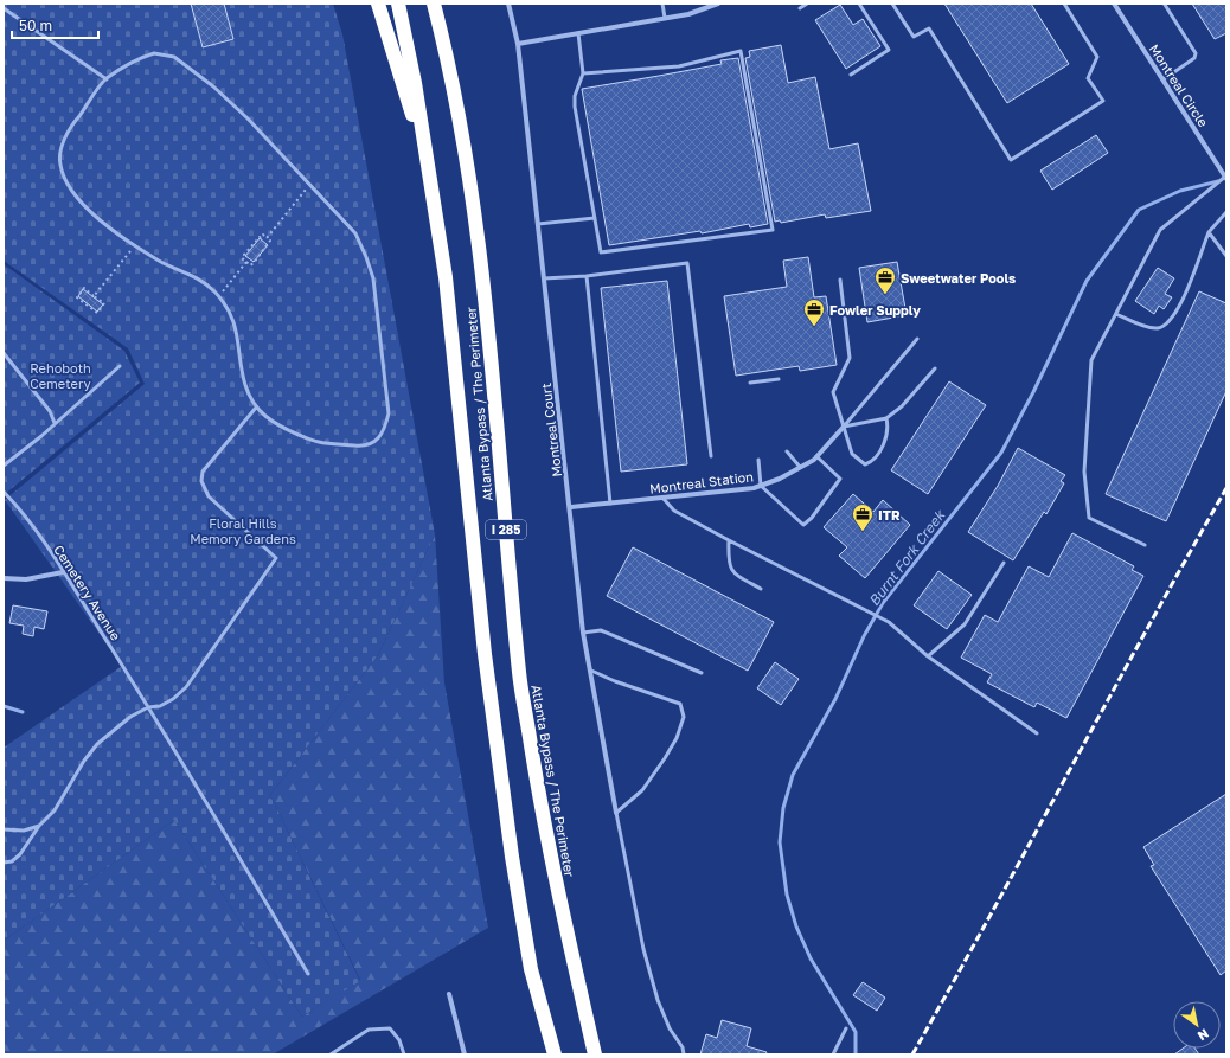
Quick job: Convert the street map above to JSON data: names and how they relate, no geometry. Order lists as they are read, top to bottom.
{
  "streets": {
    "highway": ["Atlanta Bypass / The Perimeter", "I 285"],
    "street": ["Montreal Circle", "Montreal Court", "Montreal Station"],
    "lane": ["Cemetery Avenue"]
  },
  "crossings": [
    ["Montreal Court", "Montreal Station"]
  ],
  "water": ["Burnt Fork Creek"],
  "parks": ["Rehoboth Cemetery", "Floral Hills Memory Gardens"],
  "places": {
    "office": ["Sweetwater Pools", "Fowler Supply", "ITR"]
  },
  "scale_bar": "50 m",
  "north": "bottom right"
}
